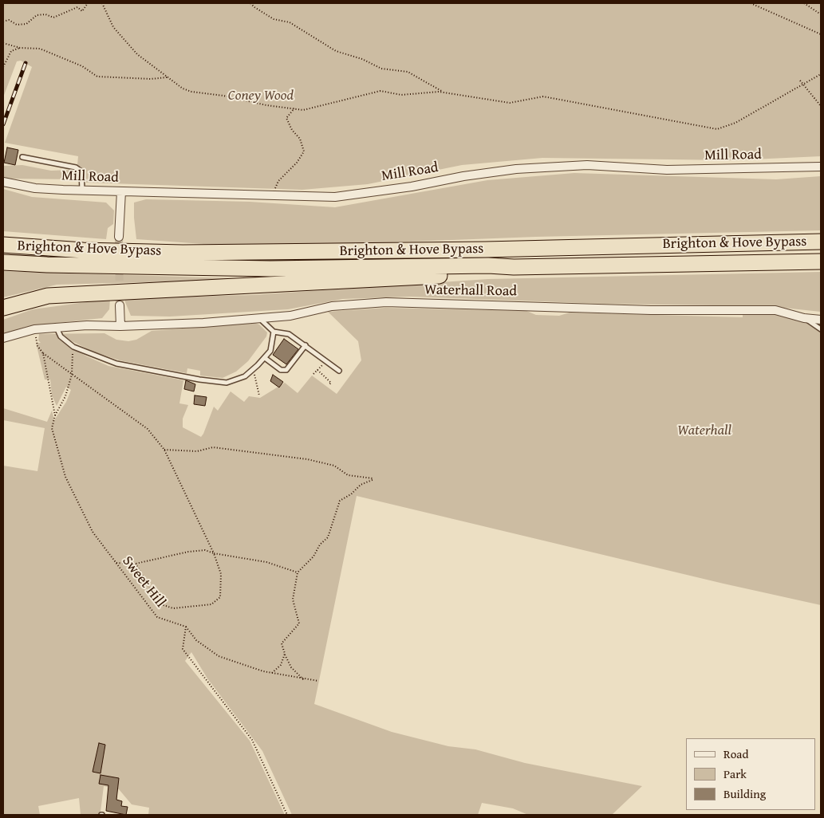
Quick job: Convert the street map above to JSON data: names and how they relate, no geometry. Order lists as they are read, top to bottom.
{
  "streets": {
    "highway": ["Brighton & Hove Bypass"],
    "street": ["Mill Road", "Waterhall Road"],
    "path": ["Sweet Hill"]
  },
  "crossings": [
    ["Waterhall Road", "Sweet Hill"]
  ],
  "parks": ["Coney Wood", "Waterhall"],
  "legend": ["Road", "Park", "Building"]
}
